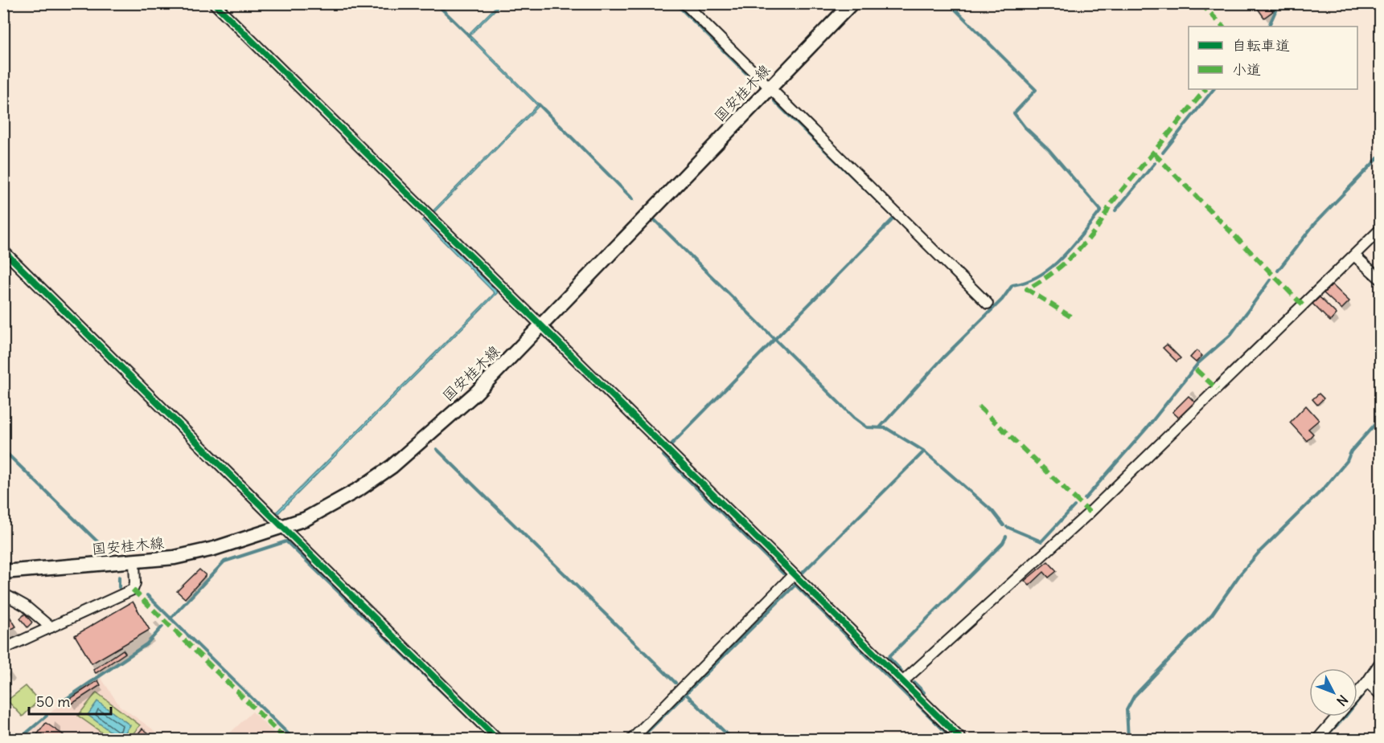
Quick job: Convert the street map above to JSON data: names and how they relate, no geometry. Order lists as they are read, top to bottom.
{
  "streets": {
    "main road": ["国安桂木線"]
  },
  "legend": ["自転車道", "小道"],
  "scale_bar": "50 m",
  "north": "bottom right"
}
